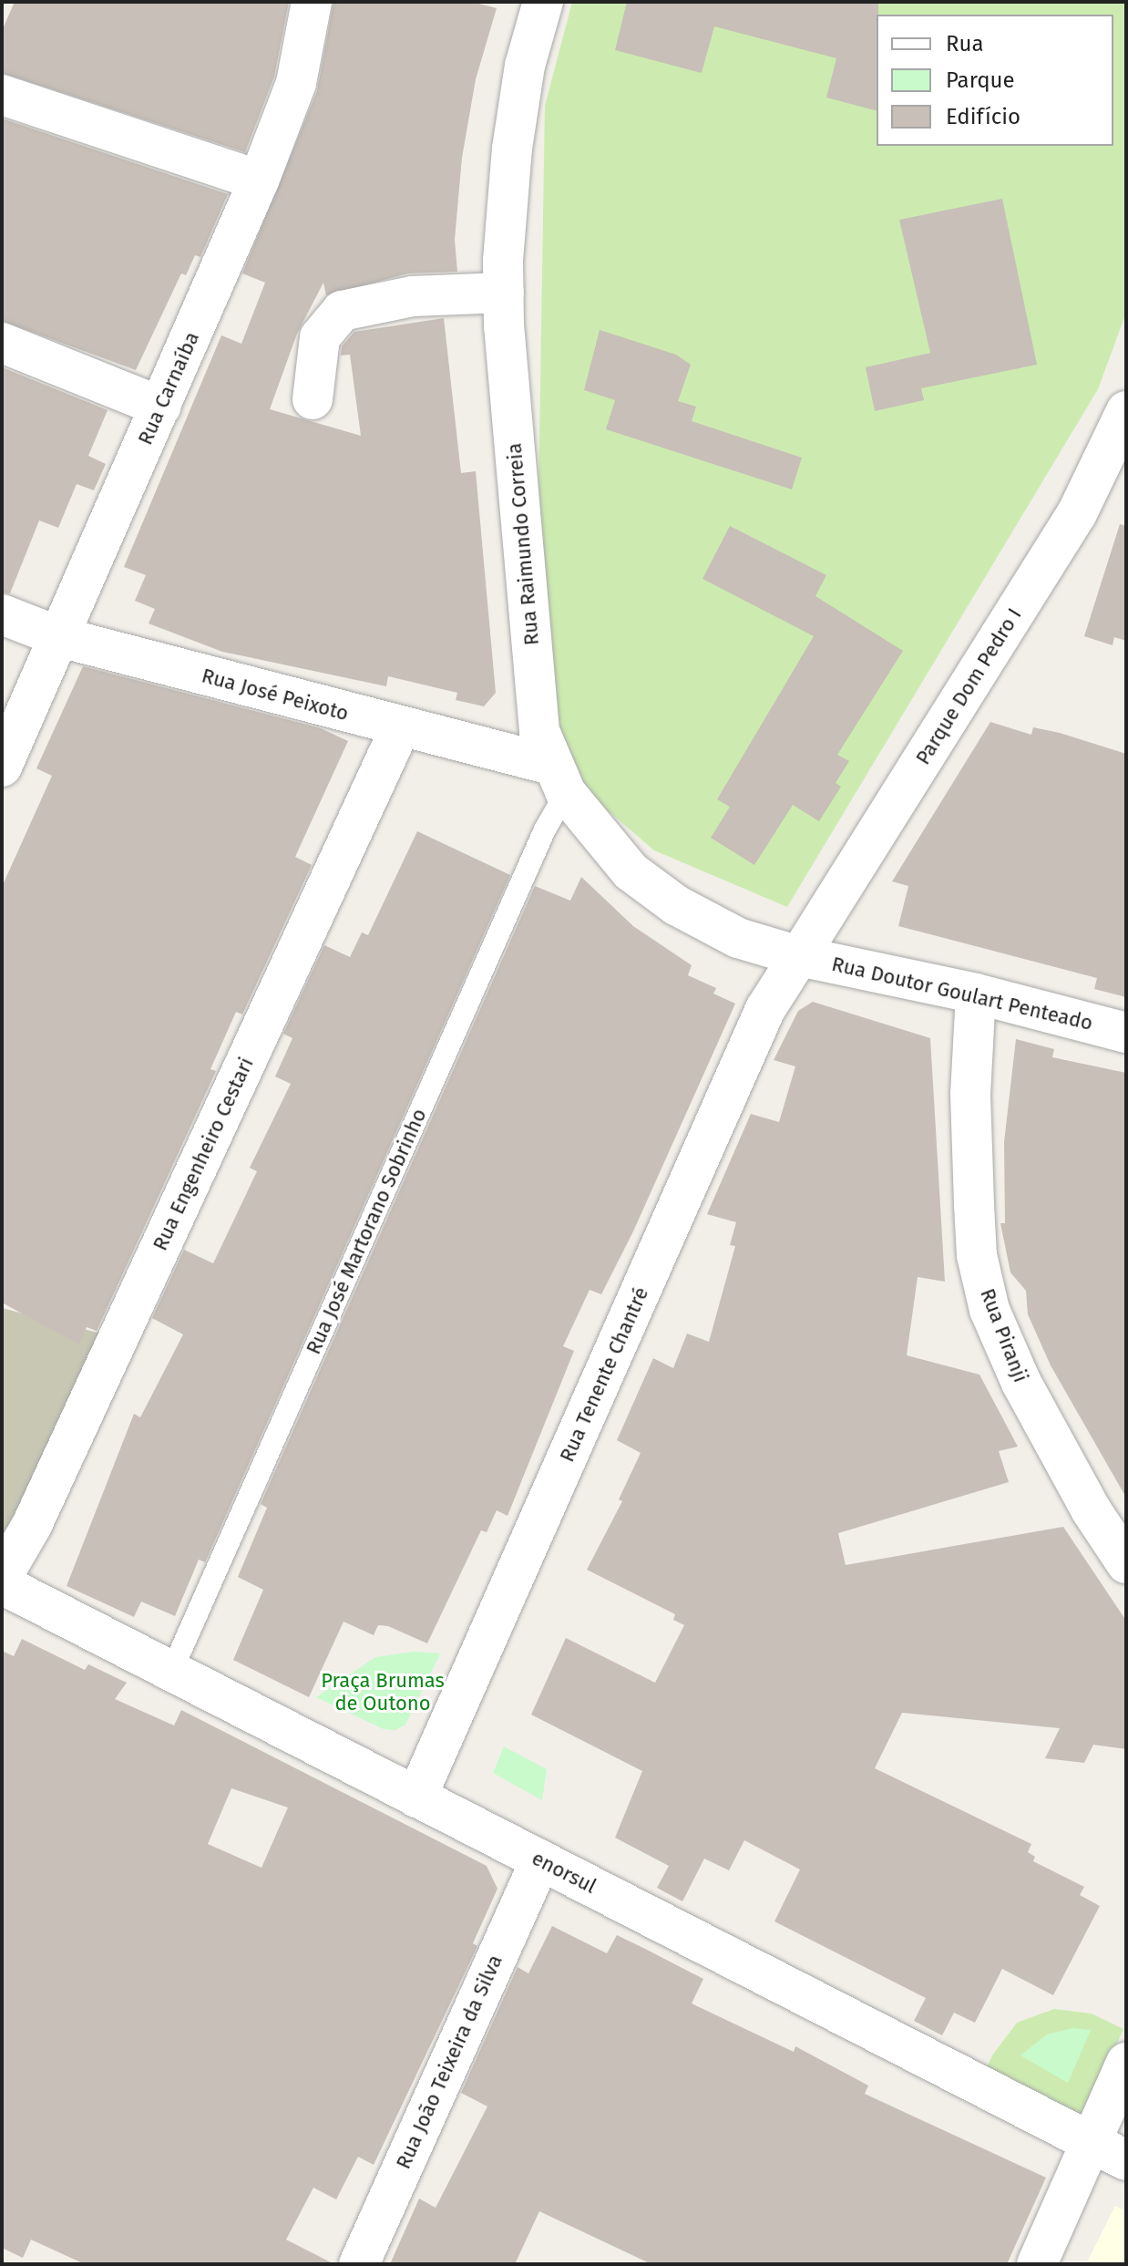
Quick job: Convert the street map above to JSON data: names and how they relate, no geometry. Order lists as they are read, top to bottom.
{
  "streets": {
    "street": [
      "Rua Carnaíba",
      "Rua Raimundo Correia",
      "Parque Dom Pedro I",
      "Rua José Peixoto",
      "Rua Doutor Goulart Penteado",
      "Rua Engenheiro Cestari",
      "Rua Piranji",
      "Rua Tenente Chantré",
      "enorsul",
      "Rua João Teixeira da Silva"
    ],
    "lane": ["Rua José Martorano Sobrinho"]
  },
  "crossings": [
    ["Rua Carnaíba", "Rua José Peixoto"],
    ["Rua Raimundo Correia", "Parque Dom Pedro I"],
    ["Rua Raimundo Correia", "Rua José Peixoto"],
    ["Rua Raimundo Correia", "Rua Doutor Goulart Penteado"],
    ["Rua Raimundo Correia", "Rua José Martorano Sobrinho"],
    ["Rua Raimundo Correia", "Rua Tenente Chantré"],
    ["Parque Dom Pedro I", "Rua Doutor Goulart Penteado"],
    ["Parque Dom Pedro I", "Rua Tenente Chantré"],
    ["Rua José Peixoto", "Rua Engenheiro Cestari"],
    ["Rua José Peixoto", "Rua José Martorano Sobrinho"],
    ["Rua Doutor Goulart Penteado", "Rua Piranji"],
    ["Rua Doutor Goulart Penteado", "Rua Tenente Chantré"],
    ["Rua José Martorano Sobrinho", "enorsul"],
    ["Rua Tenente Chantré", "enorsul"],
    ["enorsul", "Rua João Teixeira da Silva"]
  ],
  "parks": ["Praça Brumas de Outono"],
  "legend": ["Rua", "Parque", "Edifício"]
}
